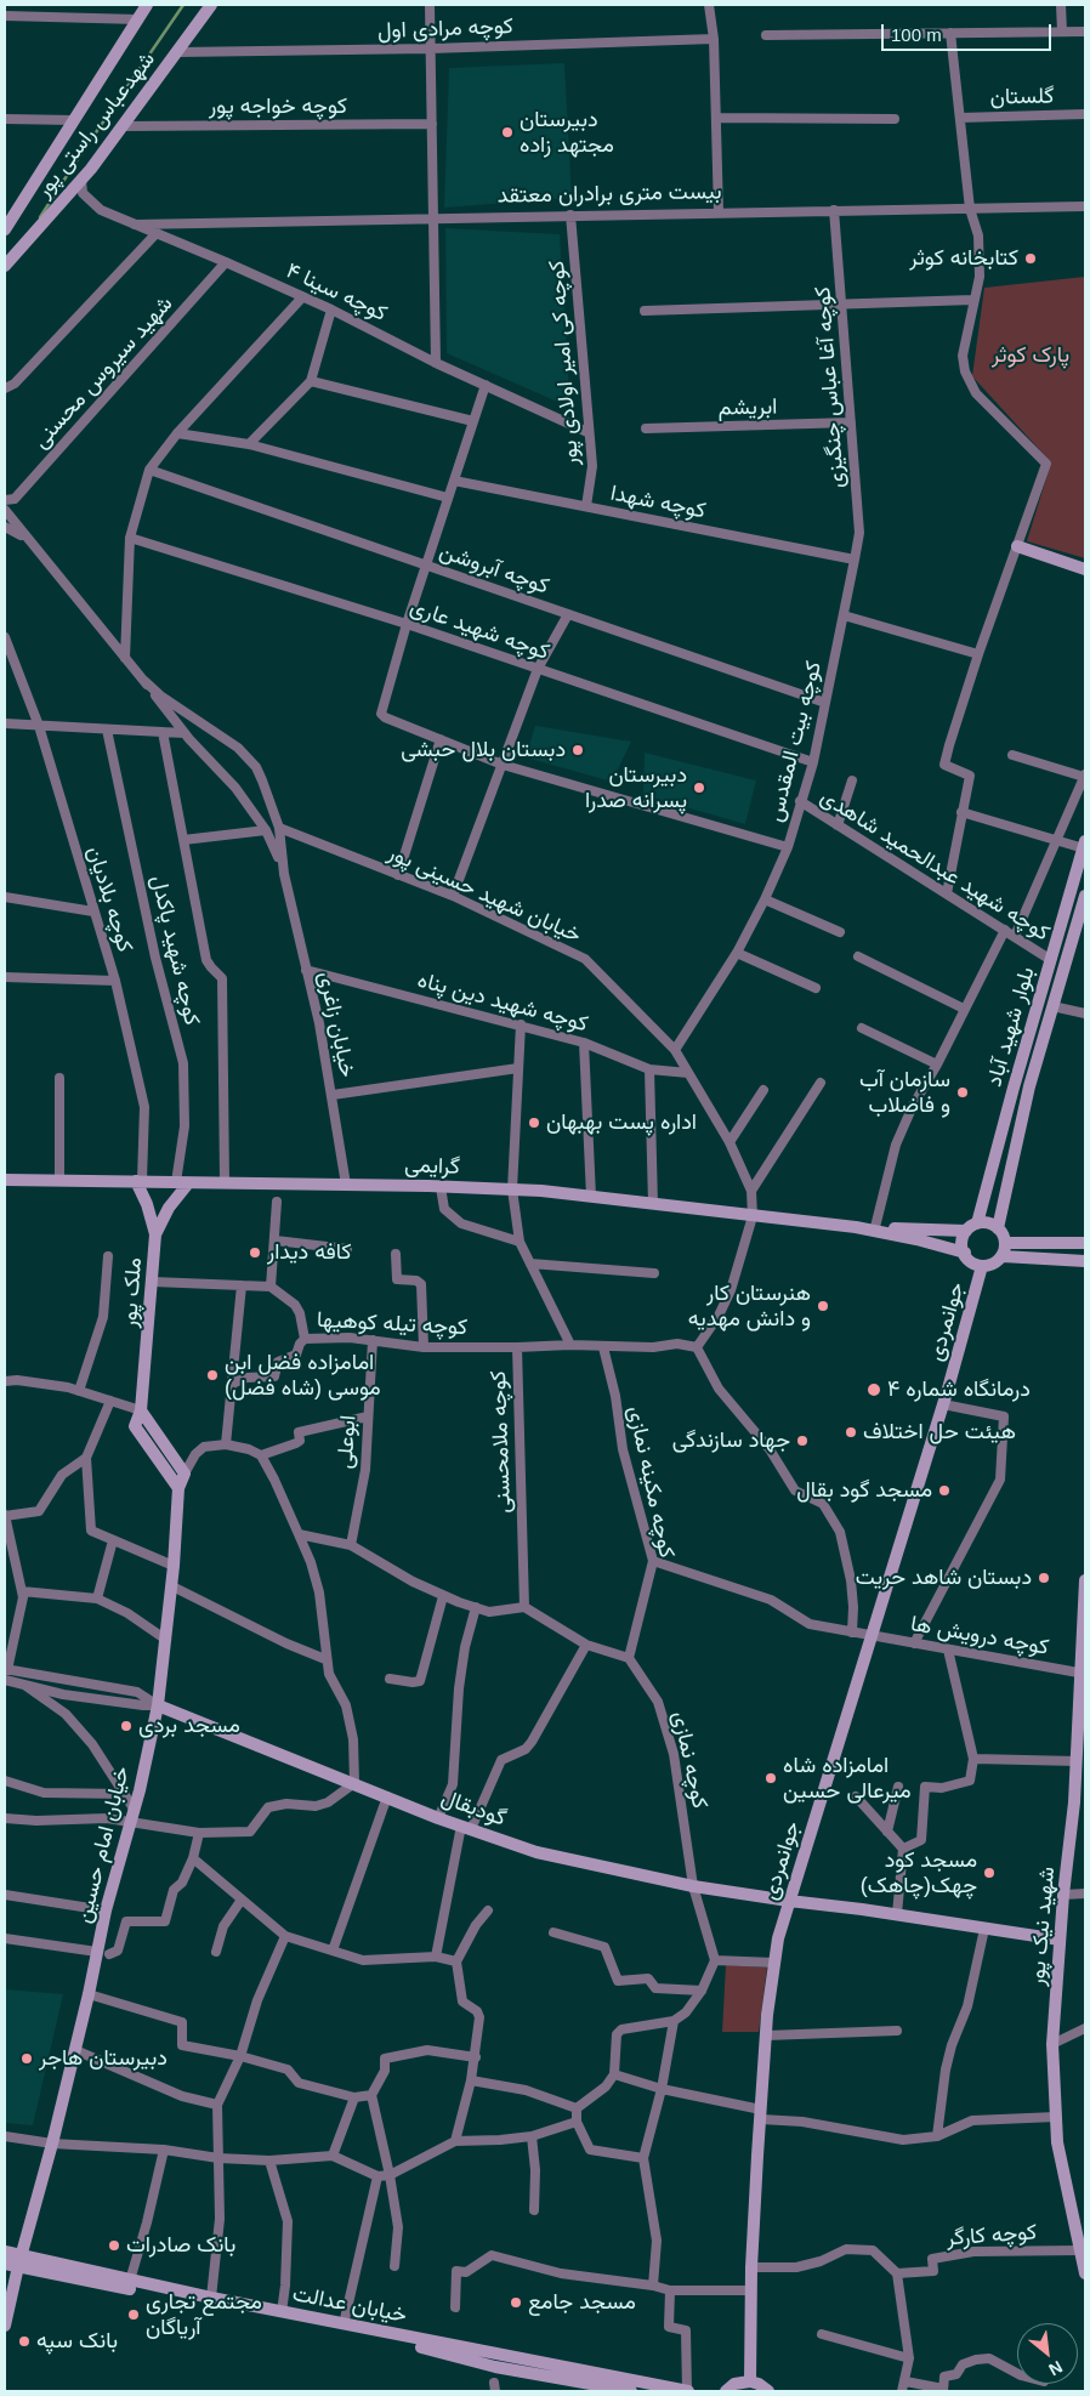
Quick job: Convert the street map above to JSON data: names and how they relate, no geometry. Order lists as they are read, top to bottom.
{
  "streets": {
    "main road": [
      "شهدعباس راستی پور",
      "بلوار شهید آباد",
      "گرایمی",
      "ملک پور",
      "جوانمردی",
      "گودبقال",
      "خیابان امام حسین",
      "شهید نیک پور",
      "خیابان عدالت"
    ],
    "street": [
      "کوچه مرادی اول",
      "گلستان",
      "کوچه خواجه پور",
      "بیست متری برادران معتقد",
      "کوچه سینا ۴",
      "کوچه کی امیر اولادی پور",
      "شهید سیروس محسنی",
      "کوچه آغا عباس چنگیزی",
      "ابریشم",
      "کوچه شهدا",
      "کوچه آبروشن",
      "کوچه شهید عاری",
      "کوچه بیت المقدس",
      "کوچه شهید عبدالحمید شاهدی",
      "خیابان شهید حسینی پور",
      "کوچه بلادیان",
      "کوچه شهید پاکدل",
      "کوچه شهید دین پناه",
      "خیابان زاغری",
      "کوچه تیله کوهیها",
      "ابوعلی",
      "کوچه ملامحسنی",
      "کوچه مکینه نمازی",
      "کوچه درویش ها",
      "کوچه نمازی",
      "کوچه کارگر"
    ]
  },
  "crossings": [
    ["کوچه مرادی اول", "شهدعباس راستی پور"],
    ["کوچه خواجه پور", "شهدعباس راستی پور"],
    ["شهدعباس راستی پور", "کوچه سینا ۴"],
    ["بیست متری برادران معتقد", "کوچه سینا ۴"],
    ["بیست متری برادران معتقد", "کوچه کی امیر اولادی پور"],
    ["بیست متری برادران معتقد", "کوچه آغا عباس چنگیزی"],
    ["کوچه سینا ۴", "کوچه کی امیر اولادی پور"],
    ["کوچه سینا ۴", "شهید سیروس محسنی"],
    ["کوچه کی امیر اولادی پور", "کوچه شهدا"],
    ["کوچه آغا عباس چنگیزی", "ابریشم"],
    ["کوچه آغا عباس چنگیزی", "کوچه شهدا"],
    ["کوچه آغا عباس چنگیزی", "کوچه بیت المقدس"],
    ["کوچه شهدا", "کوچه بیت المقدس"],
    ["کوچه آبروشن", "کوچه بیت المقدس"],
    ["کوچه شهید عاری", "کوچه بیت المقدس"],
    ["کوچه بیت المقدس", "کوچه شهید عبدالحمید شاهدی"],
    ["کوچه بیت المقدس", "خیابان شهید حسینی پور"],
    ["کوچه شهید عبدالحمید شاهدی", "بلوار شهید آباد"],
    ["خیابان شهید حسینی پور", "کوچه شهید دین پناه"],
    ["خیابان شهید حسینی پور", "گرایمی"],
    ["خیابان شهید حسینی پور", "کوچه ملامحسنی"],
    ["کوچه بلادیان", "گرایمی"],
    ["کوچه بلادیان", "ملک پور"],
    ["کوچه شهید پاکدل", "گرایمی"],
    ["کوچه شهید دین پناه", "خیابان زاغری"],
    ["خیابان زاغری", "گرایمی"],
    ["بلوار شهید آباد", "جوانمردی"],
    ["گرایمی", "ملک پور"],
    ["ملک پور", "خیابان امام حسین"],
    ["جوانمردی", "کوچه درویش ها"],
    ["جوانمردی", "گودبقال"],
    ["کوچه تیله کوهیها", "ابوعلی"],
    ["کوچه تیله کوهیها", "کوچه ملامحسنی"],
    ["کوچه ملامحسنی", "کوچه مکینه نمازی"],
    ["کوچه مکینه نمازی", "کوچه درویش ها"],
    ["کوچه مکینه نمازی", "کوچه نمازی"],
    ["کوچه درویش ها", "شهید نیک پور"],
    ["کوچه نمازی", "گودبقال"],
    ["گودبقال", "خیابان امام حسین"],
    ["گودبقال", "شهید نیک پور"],
    ["خیابان امام حسین", "خیابان عدالت"],
    ["شهید نیک پور", "کوچه کارگر"]
  ],
  "parks": ["پارک کوثر"],
  "places": [
    "دبیرستان مجتهد زاده",
    "کتابخانه کوثر",
    "دبستان بلال حبشی",
    "دبیرستان پسرانه صدرا",
    "سازمان آب و فاضلاب",
    "اداره پست بهبهان",
    "کافه دیدار",
    "هنرستان کار و دانش مهدیه",
    "امامزاده فضل ابن موسی (شاه فضل)",
    "درمانگاه شماره ۴",
    "هیئت حل اختلاف",
    "جهاد سازندگی",
    "مسجد گود بقال",
    "دبستان شاهد حریت",
    "مسجد بردی",
    "امامزاده شاه میرعالی حسین",
    "مسجد کود چهک(چاهک)",
    "دبیرستان هاجر",
    "بانک صادرات",
    "مسجد جامع",
    "مجتمع تجاری آریاگان",
    "بانک سپه"
  ],
  "scale_bar": "100 m",
  "north": "bottom right"
}
